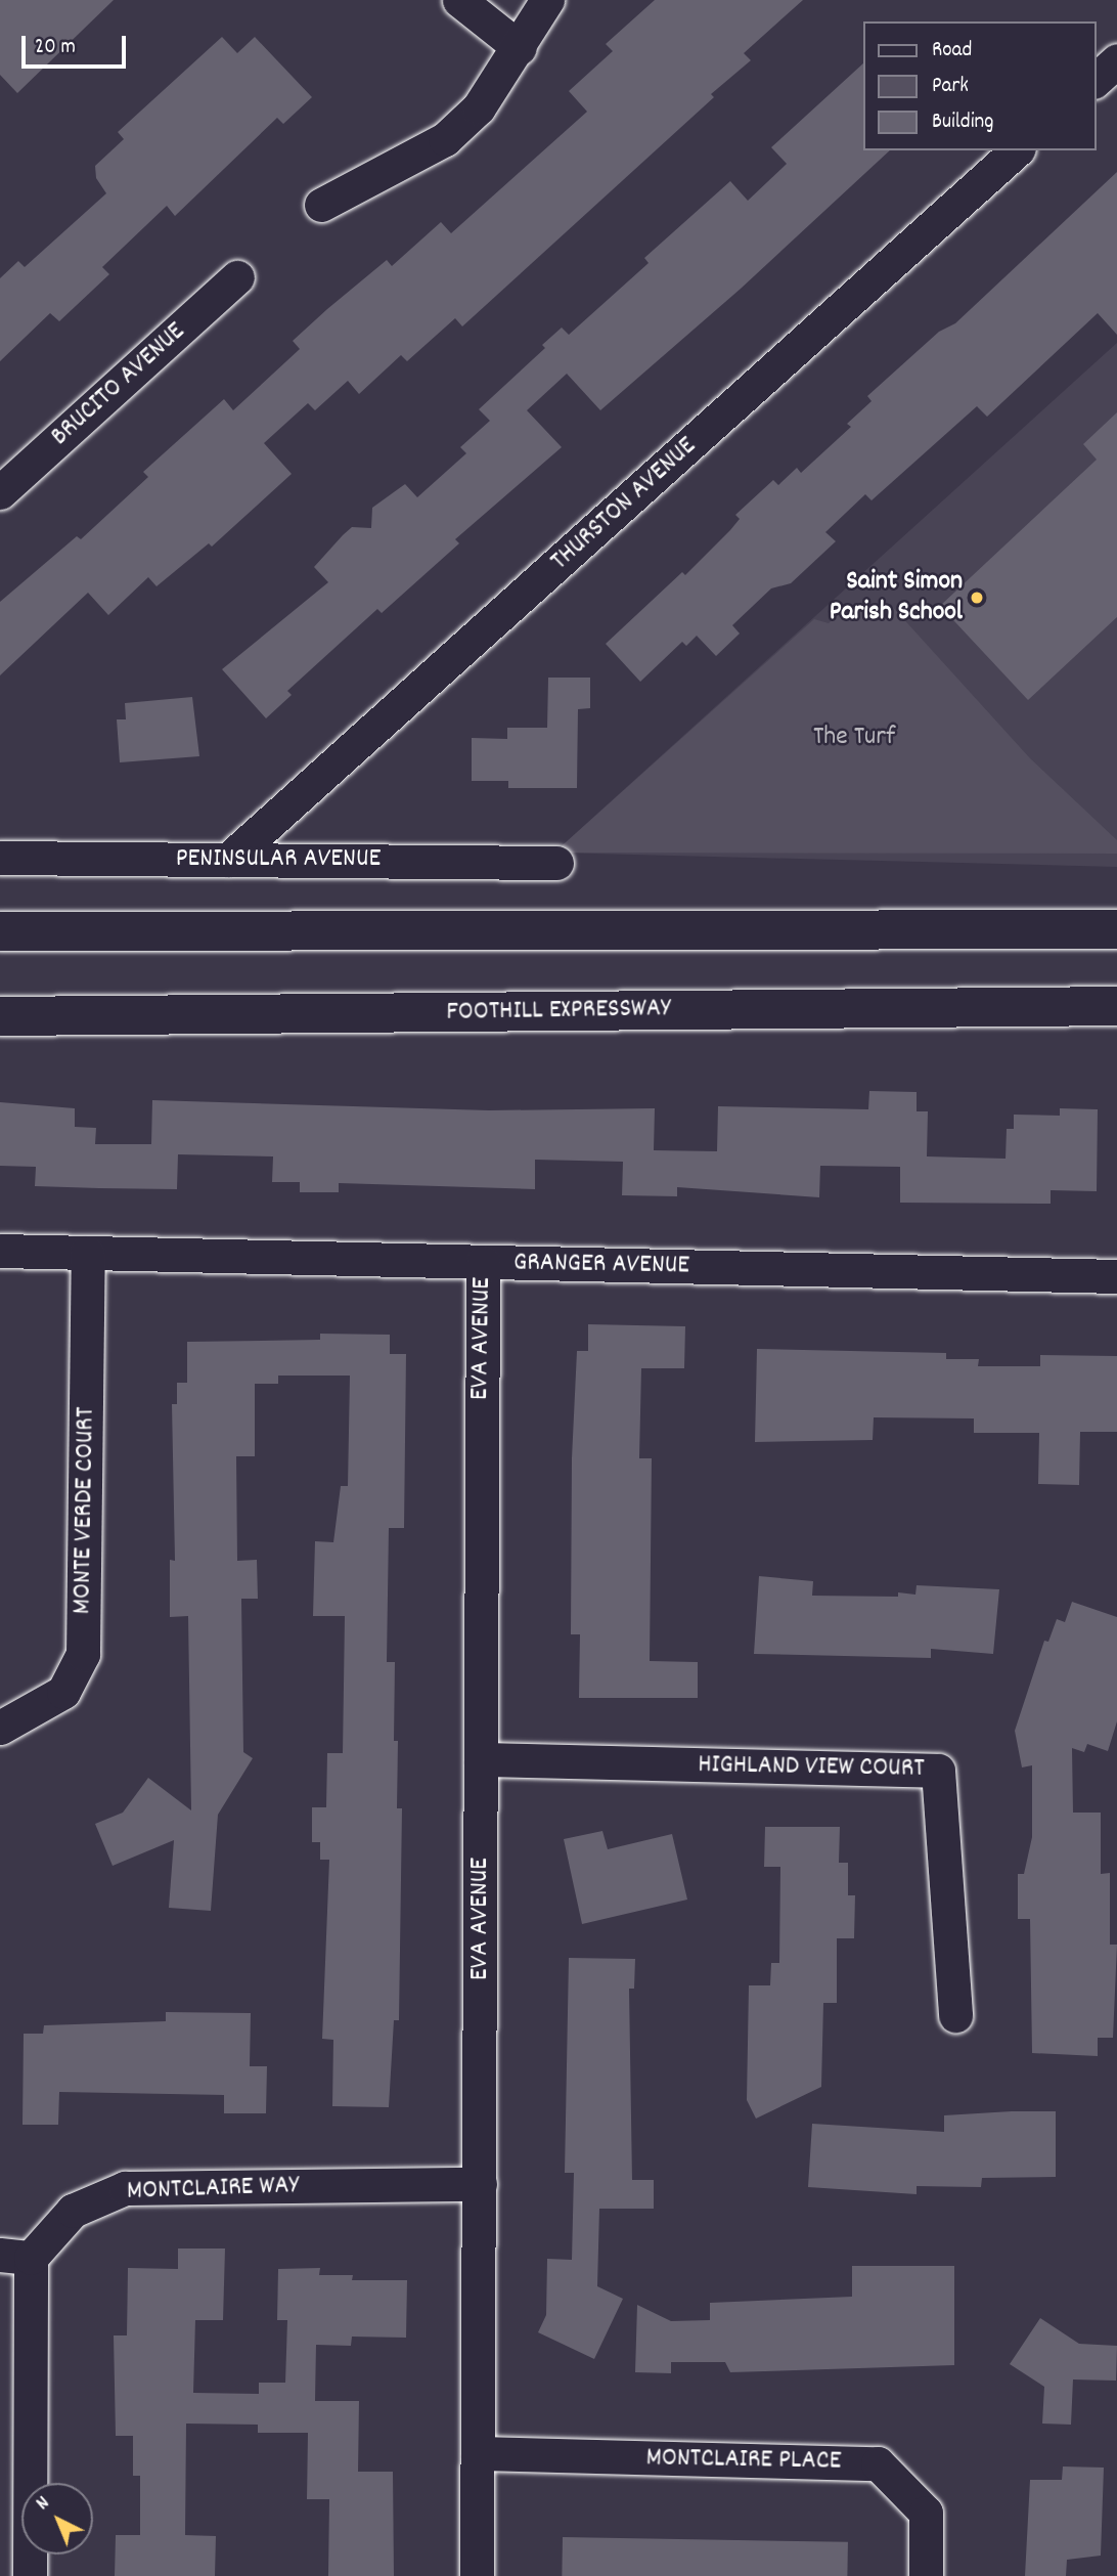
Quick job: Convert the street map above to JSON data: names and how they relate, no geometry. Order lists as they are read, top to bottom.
{
  "streets": {
    "highway": ["FOOTHILL EXPRESSWAY"],
    "street": [
      "BRUCITO AVENUE",
      "THURSTON AVENUE",
      "PENINSULAR AVENUE",
      "GRANGER AVENUE",
      "EVA AVENUE",
      "MONTE VERDE COURT",
      "HIGHLAND VIEW COURT",
      "MONTCLAIRE WAY",
      "MONTCLAIRE PLACE"
    ]
  },
  "crossings": [
    ["THURSTON AVENUE", "PENINSULAR AVENUE"],
    ["GRANGER AVENUE", "EVA AVENUE"],
    ["GRANGER AVENUE", "MONTE VERDE COURT"],
    ["EVA AVENUE", "HIGHLAND VIEW COURT"],
    ["EVA AVENUE", "MONTCLAIRE WAY"],
    ["EVA AVENUE", "MONTCLAIRE PLACE"]
  ],
  "parks": ["The Turf"],
  "places": ["Saint Simon Parish School"],
  "legend": ["Road", "Park", "Building"],
  "scale_bar": "20 m",
  "north": "top left"
}
